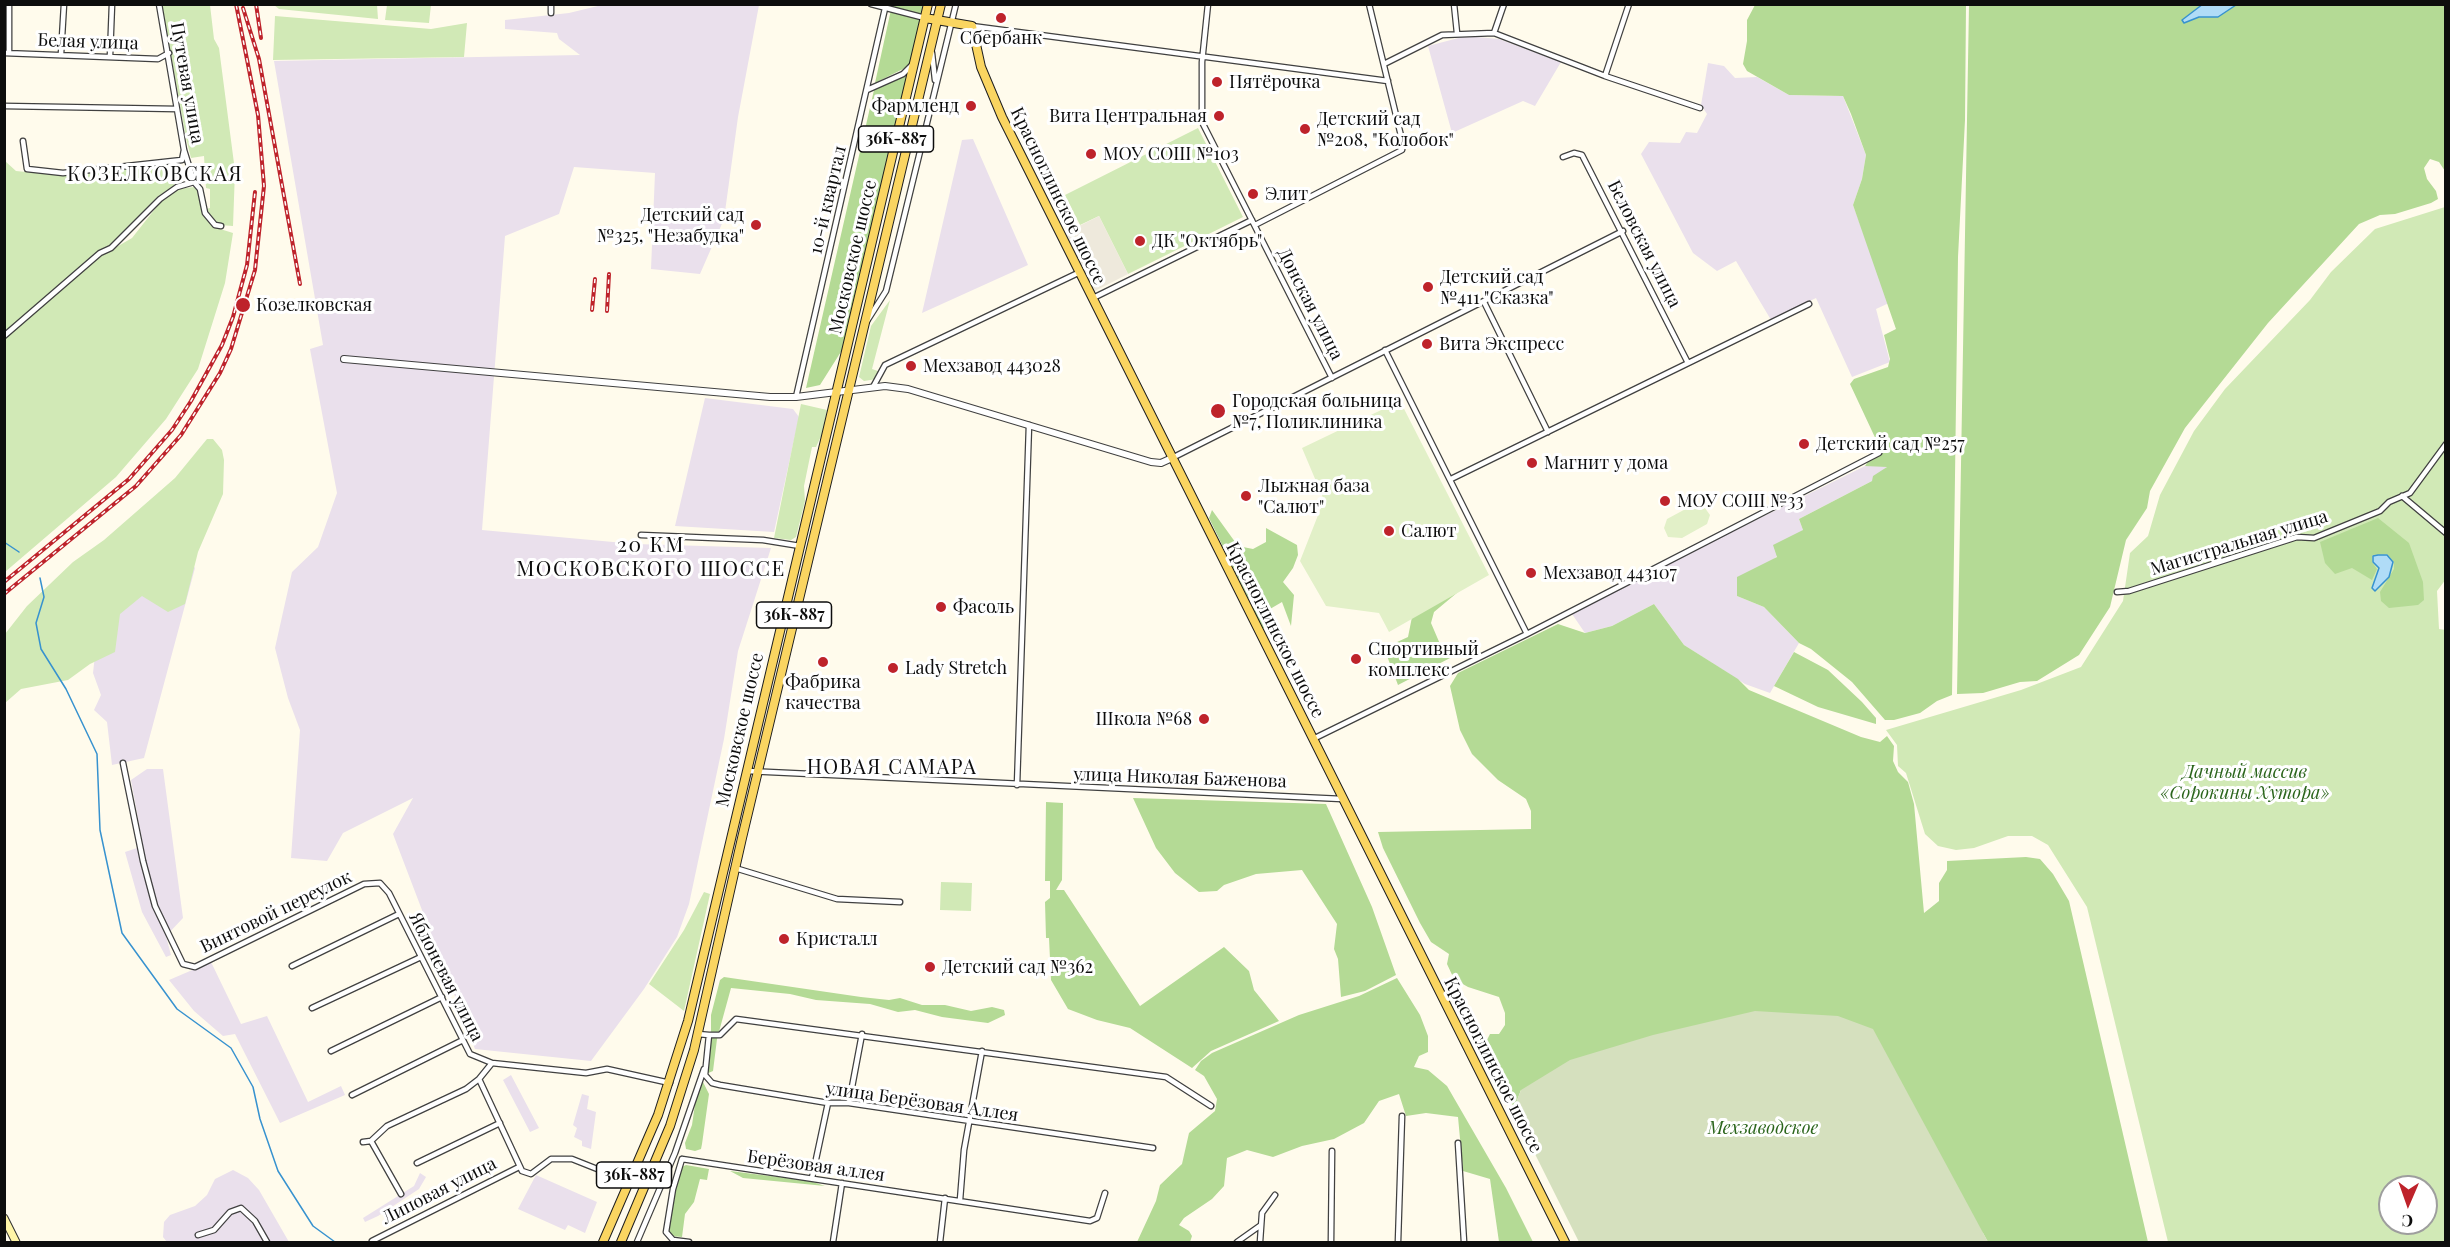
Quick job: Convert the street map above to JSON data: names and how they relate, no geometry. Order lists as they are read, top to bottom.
{
  "streets": {
    "main road": ["36К-887", "Красноглинское шоссе", "Московское шоссе"],
    "street": [
      "Белая улица",
      "Путевая улица",
      "10-й квартал",
      "Беловская улица",
      "Донская улица",
      "Магистральная улица",
      "улица Николая Баженова",
      "Винтовой переулок",
      "Яблоневая улица",
      "улица Берёзовая Аллея",
      "Берёзовая аллея",
      "Липовая улица"
    ]
  },
  "crossings": [
    ["Белая улица", "Путевая улица"],
    ["Красноглинское шоссе", "улица Николая Баженова"],
    ["Московское шоссе", "улица Николая Баженова"],
    ["Московское шоссе", "Липовая улица"],
    ["Винтовой переулок", "Яблоневая улица"]
  ],
  "districts": ["КОЗЕЛКОВСКАЯ", "20 КМ МОСКОВСКОГО ШОССЕ", "НОВАЯ САМАРА"],
  "parks": ["Дачный массив «Сорокины Хутора»", "Мехзаводское"],
  "places": [
    "Сбербанк",
    "Пятёрочка",
    "Фармленд",
    "Вита Центральная",
    "Детский сад №208, \"Колобок\"",
    "МОУ СОШ №103",
    "Элит",
    "Детский сад №325, \"Незабудка\"",
    "ДК \"Октябрь\"",
    "Детский сад №411 \"Сказка\"",
    "Козелковская",
    "Вита Экспресс",
    "Мехзавод 443028",
    "Городская больница №7, Поликлиника",
    "Детский сад №257",
    "Магнит у дома",
    "Лыжная база \"Салют\"",
    "МОУ СОШ №33",
    "Салют",
    "Мехзавод 443107",
    "Фасоль",
    "Спортивный комплекс",
    "Фабрика качества",
    "Lady Stretch",
    "Школа №68",
    "Кристалл",
    "Детский сад №362"
  ],
  "north": "bottom"
}
